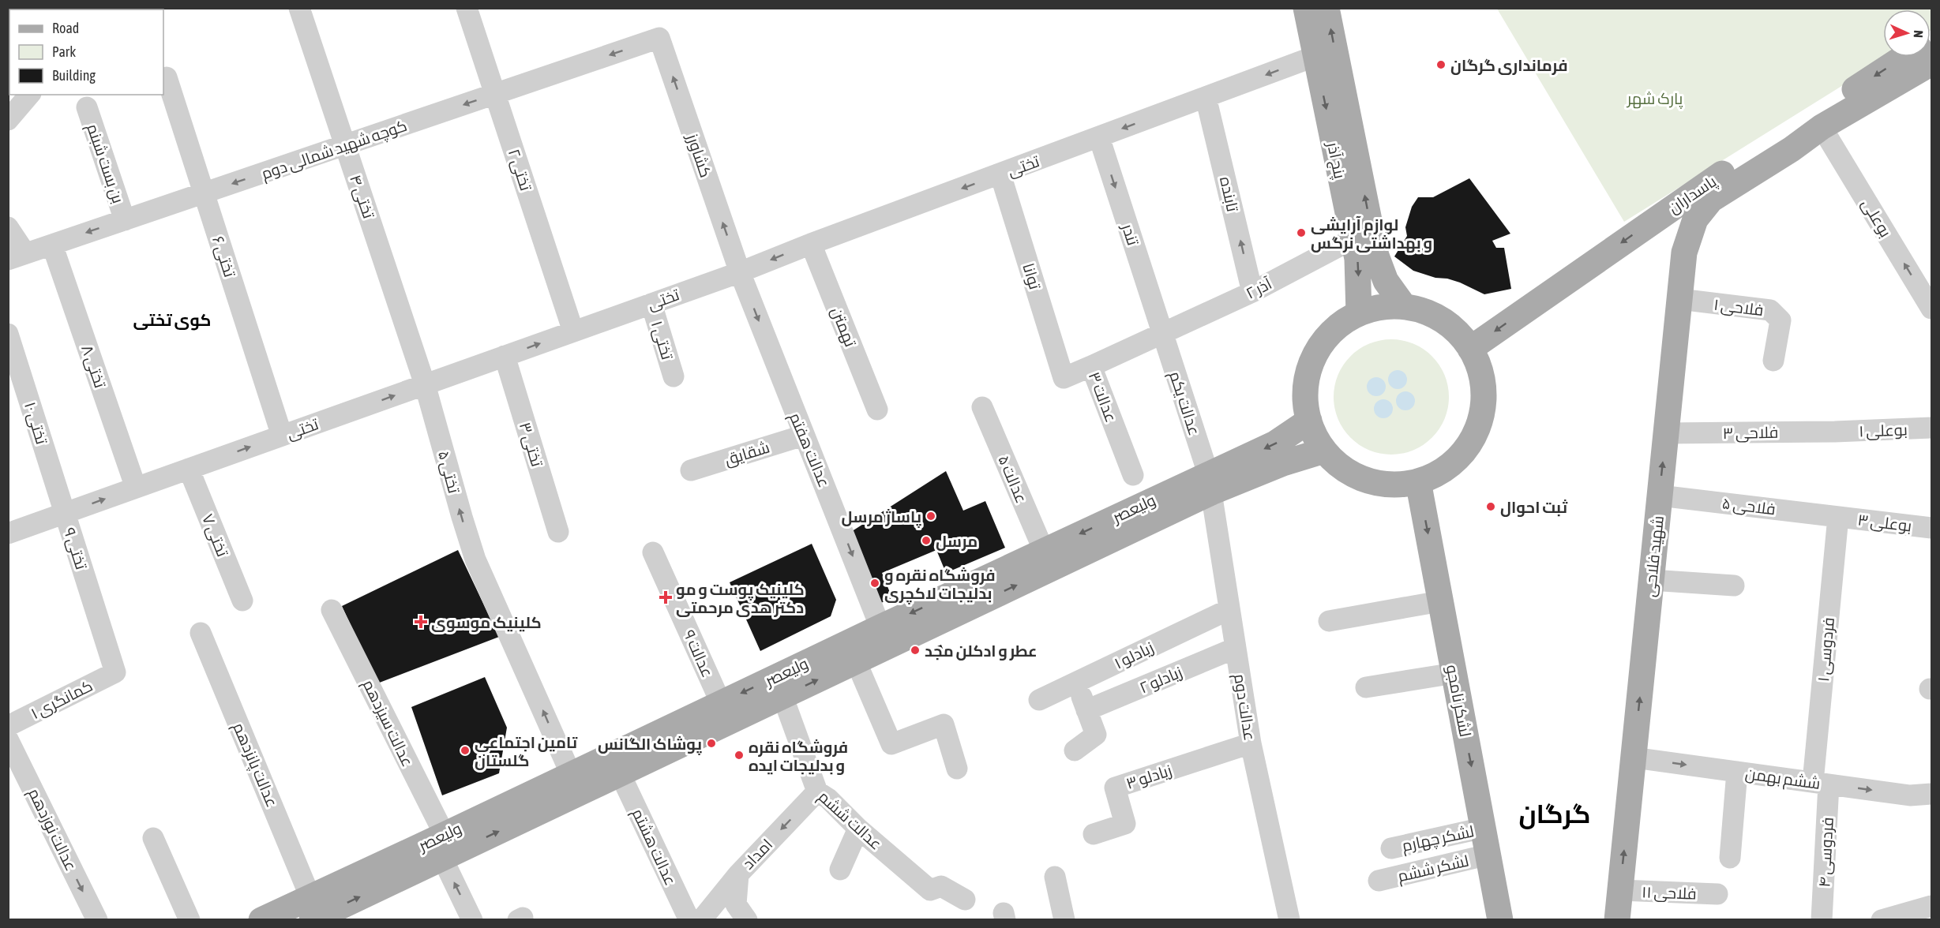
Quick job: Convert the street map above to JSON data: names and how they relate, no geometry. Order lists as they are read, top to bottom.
{
  "streets": {
    "main road": [
      "پنج آذر",
      "پاسداران",
      "ولیعصر",
      "شهید فلاحی",
      "لشکر نامجو"
    ],
    "street": [
      "کوچه شهید شمالی دوم",
      "کشاورز",
      "بن بست شبنم",
      "تختی",
      "تختی ۲",
      "تابنده",
      "تختی ۴",
      "بوعلی",
      "تندر",
      "تختی ۶",
      "توانا",
      "۲ آذر",
      "۱ فلاحی",
      "تهمتن",
      "۱ تختی",
      "تختی ۸",
      "عدالت ۳",
      "عدالت یکم",
      "تختی ۱۰",
      "۱ بوعلی",
      "۳ فلاحی",
      "تختی ۳",
      "عدالت هفتم",
      "شقایق",
      "۵ تختی",
      "عدالت ۵",
      "۵ فلاحی",
      "۳ بوعلی",
      "تختی ۷",
      "۹ تختی",
      "۱ فردوسی",
      "عدالت ۹",
      "زیادلو ۱",
      "زیادلو ۲",
      "۱ کمانگری",
      "عدالت دوم",
      "عدالت سیزدهم",
      "عدالت پانزدهم",
      "زیادلو ۳",
      "ششم بهمن",
      "عدالت ششم",
      "عدالت نوزدهم",
      "لشکر چهارم",
      "عدالت هشتم",
      "۴ فردوسی",
      "امداد",
      "لشکر ششم",
      "۱۱ فلاحی"
    ]
  },
  "crossings": [
    ["کوچه شهید شمالی دوم", "کشاورز"],
    ["کوچه شهید شمالی دوم", "بن بست شبنم"],
    ["کوچه شهید شمالی دوم", "تختی ۲"],
    ["کوچه شهید شمالی دوم", "تختی ۴"],
    ["کوچه شهید شمالی دوم", "تختی ۶"],
    ["کوچه شهید شمالی دوم", "تختی ۸"],
    ["کشاورز", "تختی"],
    ["کشاورز", "عدالت هفتم"],
    ["پنج آذر", "تختی"],
    ["پنج آذر", "۲ آذر"],
    ["تختی", "تختی ۲"],
    ["تختی", "تابنده"],
    ["تختی", "تختی ۴"],
    ["تختی", "تندر"],
    ["تختی", "تختی ۶"],
    ["تختی", "توانا"],
    ["تختی", "تهمتن"],
    ["تختی", "۱ تختی"],
    ["تختی", "تختی ۸"],
    ["تختی", "تختی ۱۰"],
    ["تختی", "تختی ۳"],
    ["تختی", "عدالت هفتم"],
    ["تختی", "۵ تختی"],
    ["تختی", "تختی ۷"],
    ["تختی", "۹ تختی"],
    ["تابنده", "۲ آذر"],
    ["پاسداران", "بوعلی"],
    ["پاسداران", "شهید فلاحی"],
    ["تختی ۴", "۵ تختی"],
    ["تندر", "۲ آذر"],
    ["تندر", "عدالت ۳"],
    ["تندر", "عدالت یکم"],
    ["توانا", "عدالت ۳"],
    ["۲ آذر", "عدالت ۳"],
    ["۲ آذر", "عدالت یکم"],
    ["۱ فلاحی", "شهید فلاحی"],
    ["عدالت ۳", "عدالت یکم"],
    ["عدالت یکم", "ولیعصر"],
    ["عدالت یکم", "عدالت دوم"],
    ["تختی ۱۰", "۹ تختی"],
    ["۱ بوعلی", "۳ فلاحی"],
    ["۳ فلاحی", "شهید فلاحی"],
    ["عدالت هفتم", "شقایق"],
    ["عدالت هفتم", "ولیعصر"],
    ["۵ تختی", "ولیعصر"],
    ["عدالت ۵", "ولیعصر"],
    ["۵ فلاحی", "۳ بوعلی"],
    ["۵ فلاحی", "شهید فلاحی"],
    ["۵ فلاحی", "۱ فردوسی"],
    ["ولیعصر", "عدالت ۹"],
    ["ولیعصر", "عدالت دوم"],
    ["ولیعصر", "عدالت سیزدهم"],
    ["ولیعصر", "عدالت پانزدهم"],
    ["ولیعصر", "عدالت ششم"],
    ["ولیعصر", "عدالت هشتم"],
    ["۳ بوعلی", "۱ فردوسی"],
    ["۹ تختی", "۱ کمانگری"],
    ["شهید فلاحی", "ششم بهمن"],
    ["شهید فلاحی", "۱۱ فلاحی"],
    ["۱ فردوسی", "ششم بهمن"],
    ["۱ فردوسی", "۴ فردوسی"],
    ["زیادلو ۱", "عدالت دوم"],
    ["زیادلو ۲", "عدالت دوم"],
    ["لشکر نامجو", "لشکر چهارم"],
    ["لشکر نامجو", "لشکر ششم"],
    ["عدالت دوم", "زیادلو ۳"],
    ["ششم بهمن", "۴ فردوسی"],
    ["عدالت ششم", "امداد"]
  ],
  "one_way": [
    "کوچه شهید شمالی دوم",
    "کشاورز",
    "تابنده",
    "بوعلی",
    "تندر",
    "عدالت هفتم",
    "۵ تختی",
    "شهید فلاحی",
    "لشکر نامجو",
    "عدالت نوزدهم"
  ],
  "districts": ["کوی تختی", "گرگان"],
  "parks": ["پارک شهر"],
  "places": {
    "other": [
      "فرمانداری گرگان",
      "لوازم آرایشی و بهداشتی نرگس",
      "ثبت احوال",
      "پاساژ مرسل",
      "مرسل",
      "فروشگاه نقره و بدلیجات لاکچری",
      "عطر و ادکلن مجد",
      "پوشاک الگانس",
      "تامین اجتماعی گلستان",
      "فروشگاه نقره و بدلیجات ایده"
    ],
    "health": ["کلینیک پوست و مو دکتر هدی مرحمتی", "کلینیک موسوی"]
  },
  "legend": ["Road", "Park", "Building"],
  "north": "right"
}
